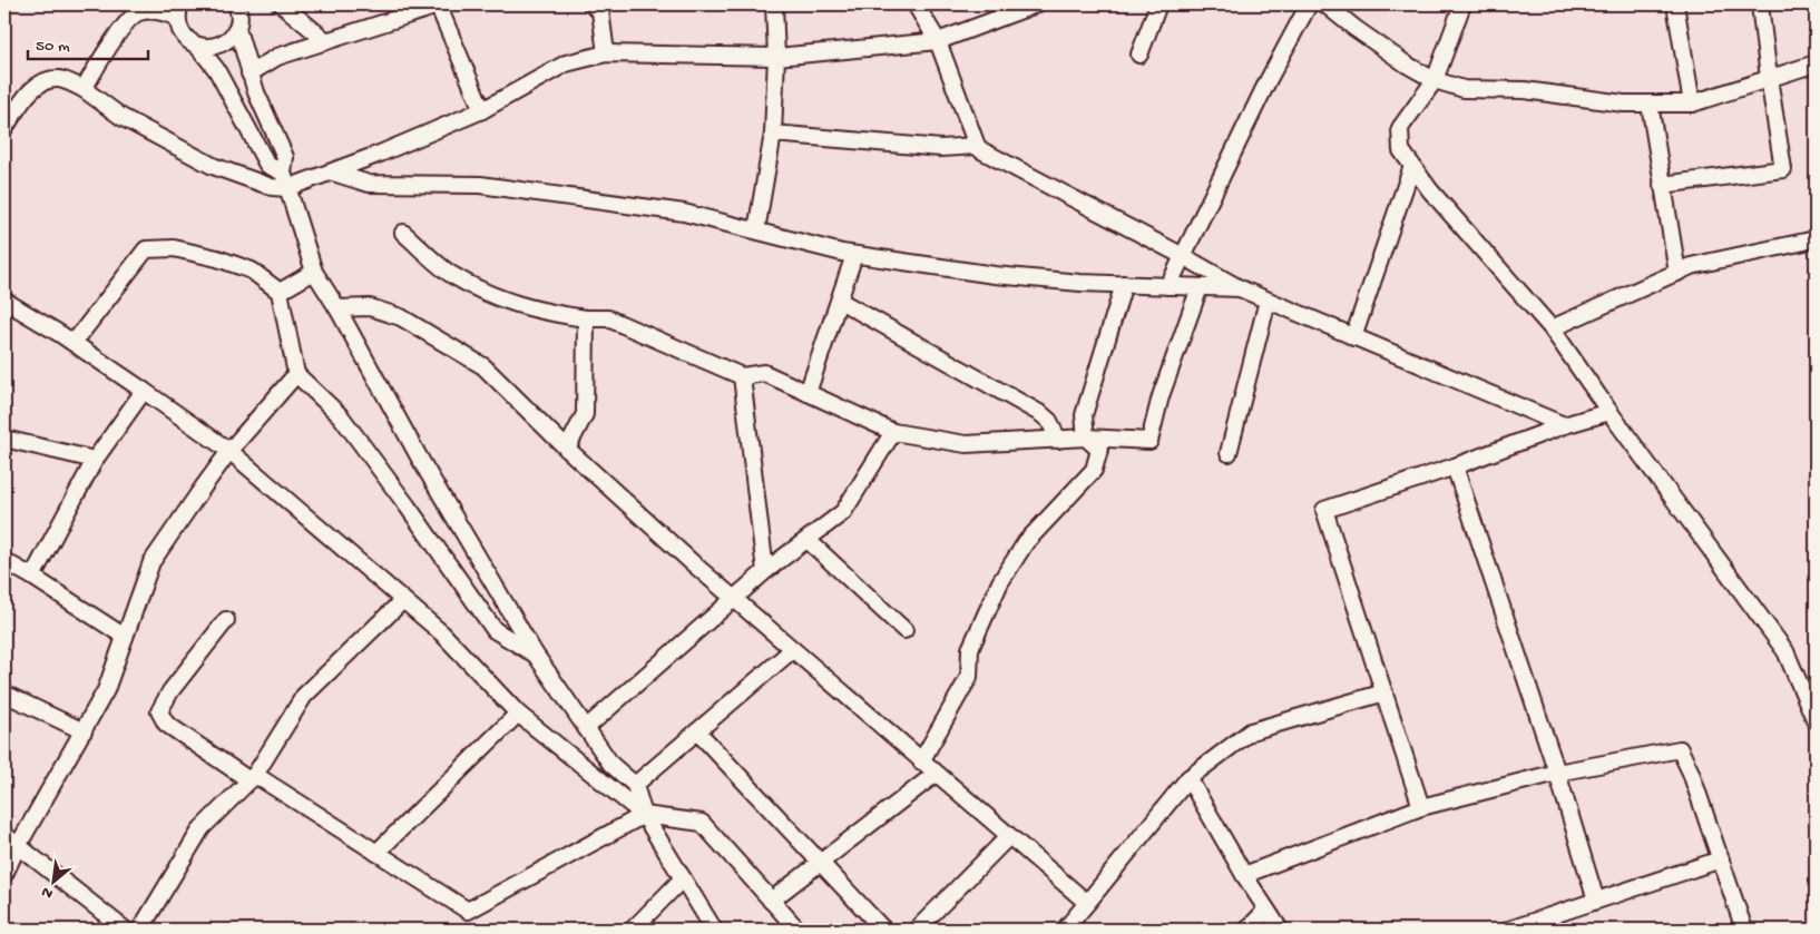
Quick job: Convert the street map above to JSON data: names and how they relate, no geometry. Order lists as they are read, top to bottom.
{
  "scale_bar": "50 m",
  "north": "bottom left"
}
